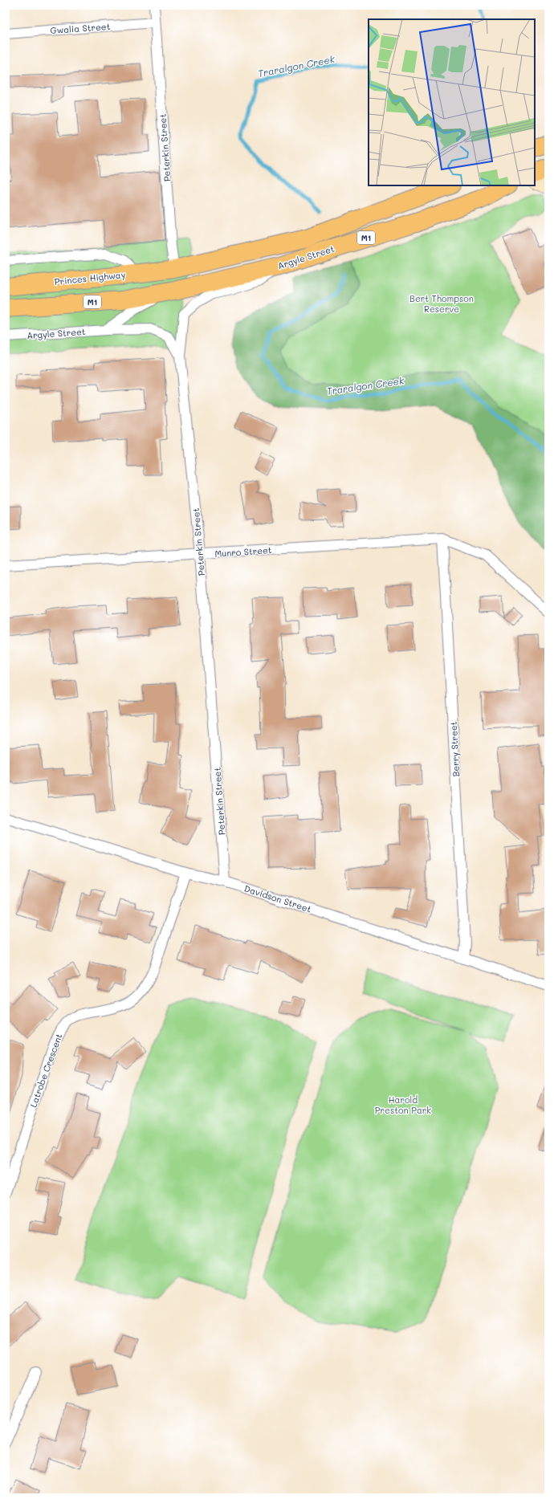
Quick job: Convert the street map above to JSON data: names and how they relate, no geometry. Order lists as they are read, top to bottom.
{
  "streets": {
    "highway": [
      "Peterkin Street",
      "M1",
      "Argyle Street",
      "Princes Highway"
    ],
    "street": [
      "Gwalia Street",
      "Munro Street",
      "Berry Street",
      "Davidson Street",
      "Latrobe Crescent"
    ]
  },
  "crossings": [
    ["Gwalia Street", "Peterkin Street"],
    ["Peterkin Street", "M1"],
    ["Peterkin Street", "Argyle Street"],
    ["Peterkin Street", "Princes Highway"],
    ["Peterkin Street", "Munro Street"],
    ["Peterkin Street", "Davidson Street"],
    ["M1", "Argyle Street"],
    ["Argyle Street", "Princes Highway"],
    ["Munro Street", "Berry Street"],
    ["Berry Street", "Davidson Street"],
    ["Davidson Street", "Latrobe Crescent"]
  ],
  "water": ["Traralgon Creek"],
  "parks": ["Bert Thompson Reserve", "Harold Preston Park"]
}
